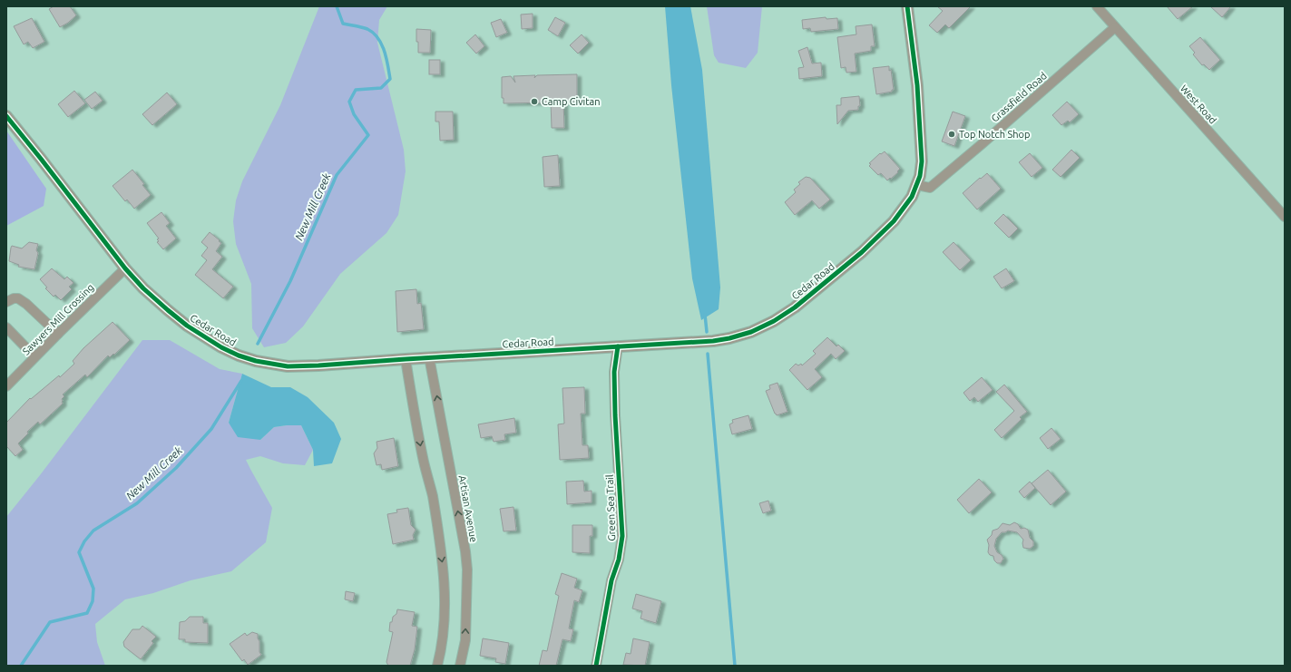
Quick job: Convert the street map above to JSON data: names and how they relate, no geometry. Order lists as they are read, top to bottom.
{
  "streets": {
    "street": [
      "Grassfield Road",
      "West Road",
      "Cedar Road",
      "Sawyers Mill Crossing",
      "Green Sea Trail",
      "Artisan Avenue"
    ]
  },
  "crossings": [
    ["Grassfield Road", "West Road"],
    ["Grassfield Road", "Cedar Road"],
    ["Cedar Road", "Sawyers Mill Crossing"],
    ["Cedar Road", "Green Sea Trail"],
    ["Cedar Road", "Artisan Avenue"]
  ],
  "water": ["New Mill Creek"],
  "places": ["Camp Civitan", "Top Notch Shop"]
}
